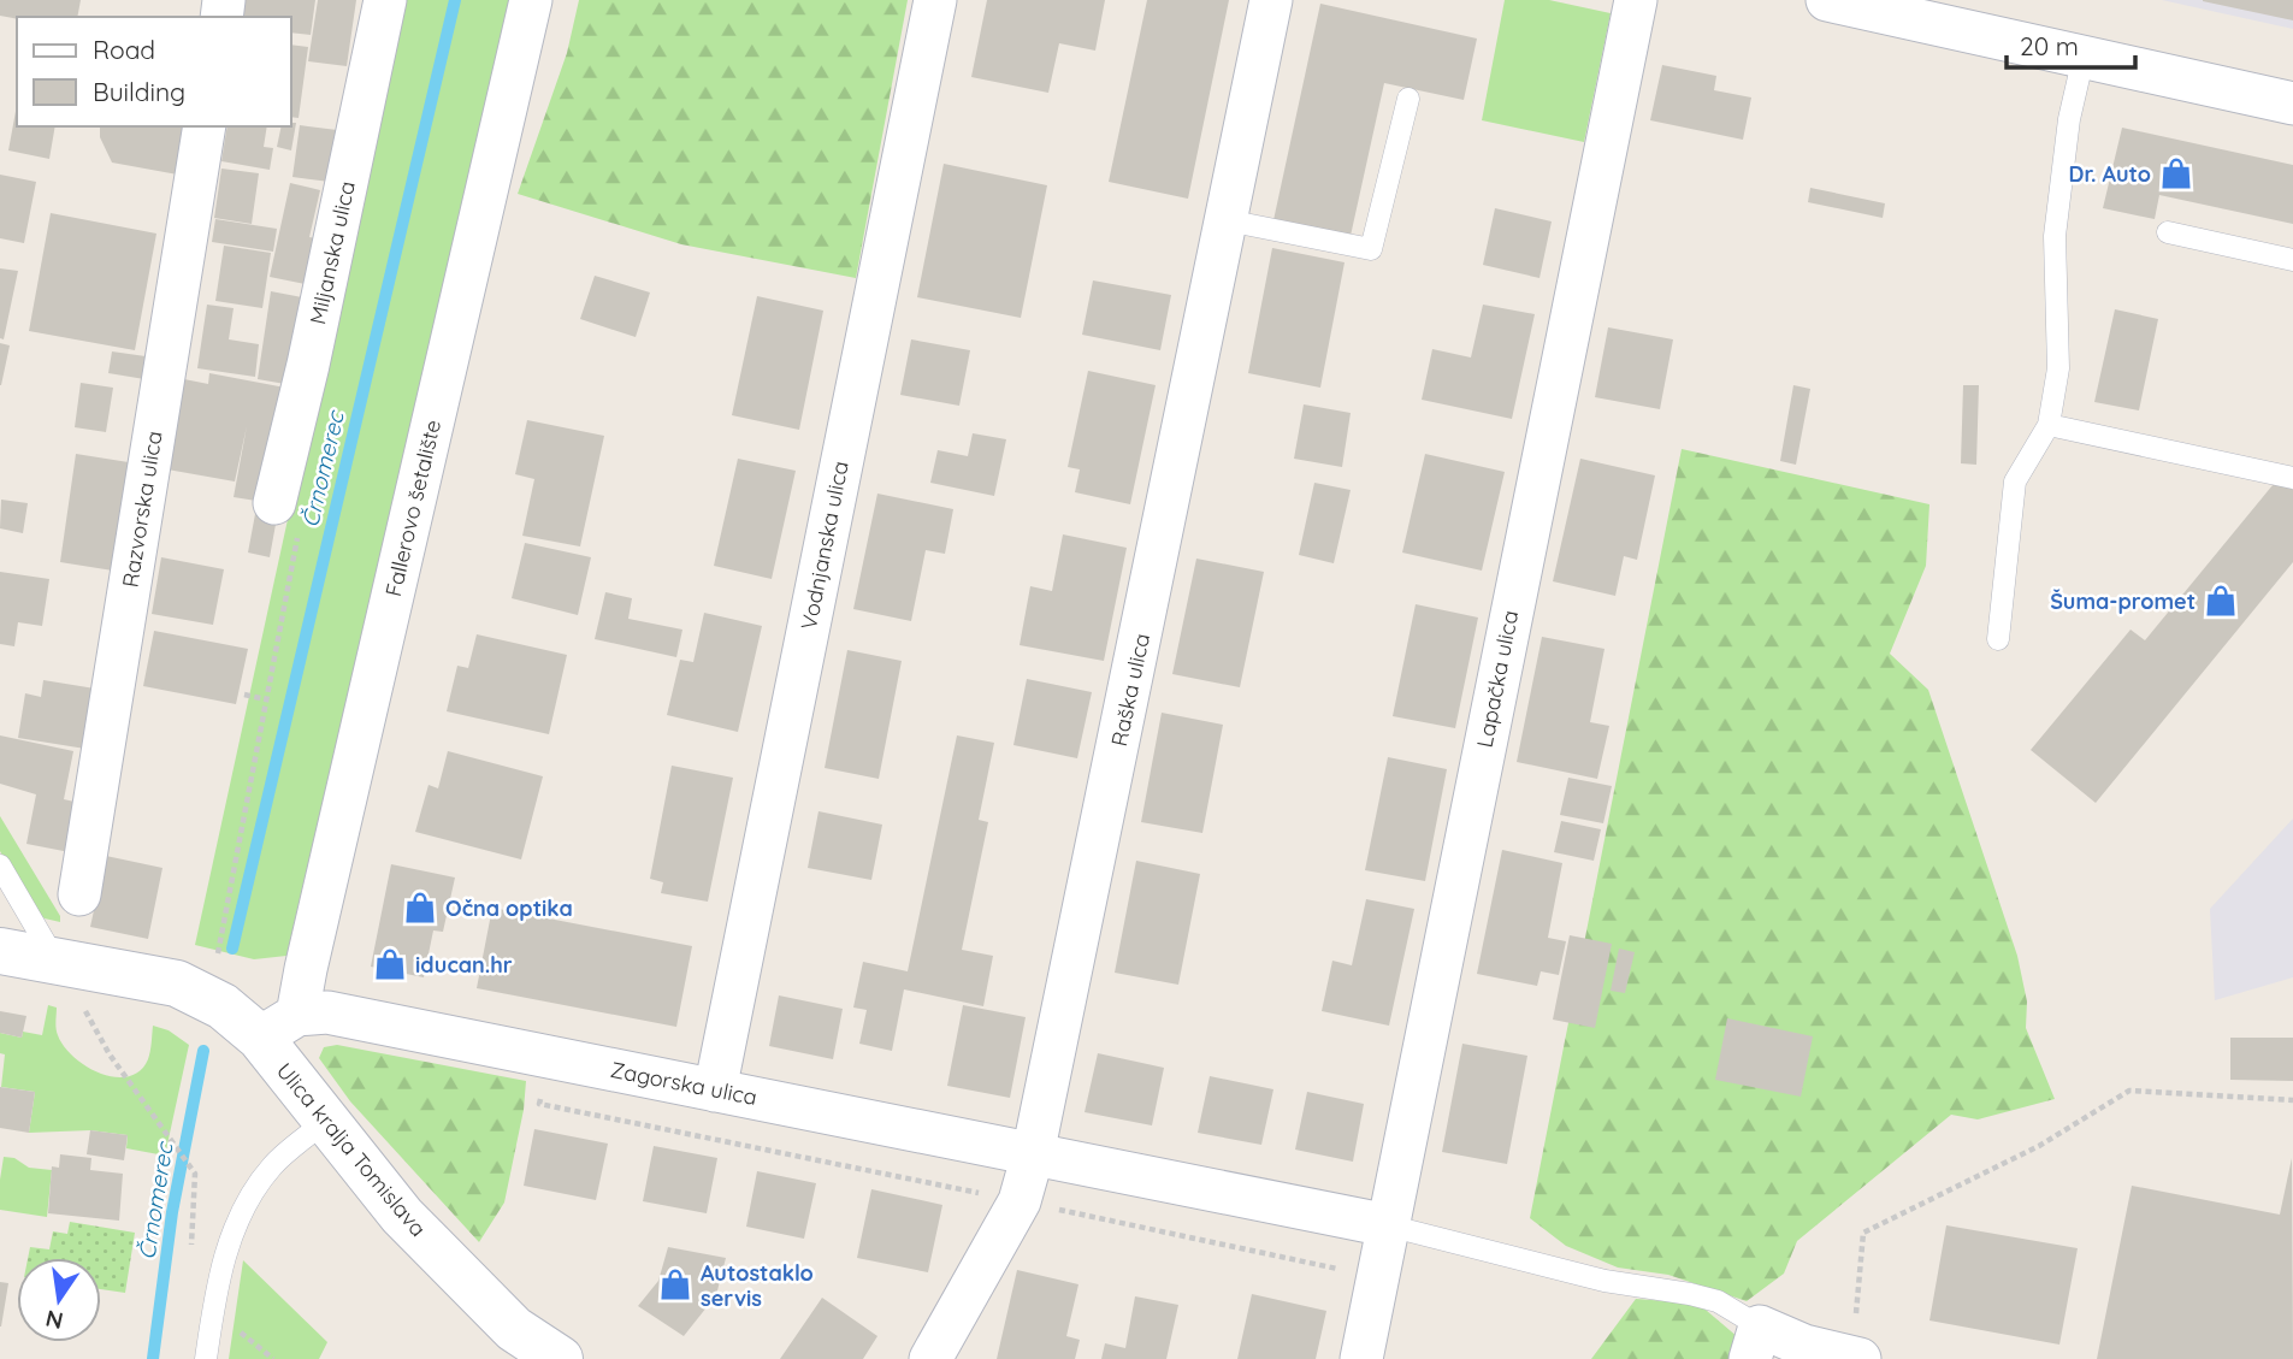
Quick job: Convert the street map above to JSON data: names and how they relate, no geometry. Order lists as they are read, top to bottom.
{
  "streets": {
    "street": [
      "Miljanska ulica",
      "Fallerovo šetalište",
      "Razvorska ulica",
      "Vodnjanska ulica",
      "Lapačka ulica",
      "Raška ulica",
      "Zagorska ulica",
      "Ulica kralja Tomislava"
    ]
  },
  "crossings": [
    ["Fallerovo šetalište", "Zagorska ulica"],
    ["Fallerovo šetalište", "Ulica kralja Tomislava"],
    ["Vodnjanska ulica", "Zagorska ulica"],
    ["Lapačka ulica", "Zagorska ulica"],
    ["Raška ulica", "Zagorska ulica"],
    ["Zagorska ulica", "Ulica kralja Tomislava"]
  ],
  "water": ["Črnomerec"],
  "places": {
    "shop": [
      "Dr. Auto",
      "Šuma-promet",
      "Očna optika",
      "iducan.hr",
      "Autostaklo servis"
    ]
  },
  "legend": ["Road", "Building"],
  "scale_bar": "20 m",
  "north": "bottom"
}
